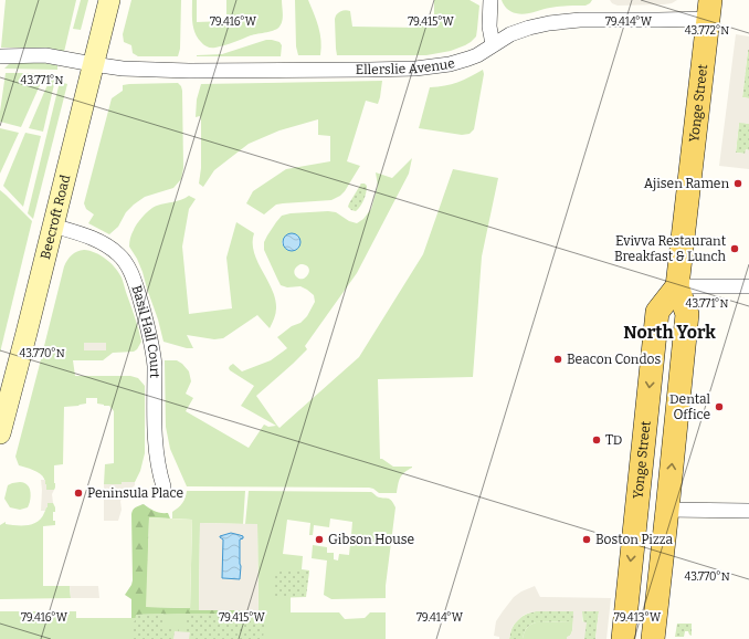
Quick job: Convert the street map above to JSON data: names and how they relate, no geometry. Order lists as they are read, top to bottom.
{
  "streets": {
    "main road": ["Yonge Street"],
    "street": ["Ellerslie Avenue", "Beecroft Road", "Basil Hall Court"]
  },
  "crossings": [
    ["Ellerslie Avenue", "Yonge Street"],
    ["Ellerslie Avenue", "Beecroft Road"],
    ["Beecroft Road", "Basil Hall Court"]
  ],
  "districts": ["North York"],
  "places": [
    "Ajisen Ramen",
    "Evivva Restaurant Breakfast & Lunch",
    "Beacon Condos",
    "Dental Office",
    "TD",
    "Peninsula Place",
    "Gibson House",
    "Boston Pizza"
  ],
  "coordinates": [
    "79.416°W",
    "79.415°W",
    "79.414°W",
    "43.772°N",
    "43.771°N",
    "43.770°N",
    "79.413°W"
  ]
}
